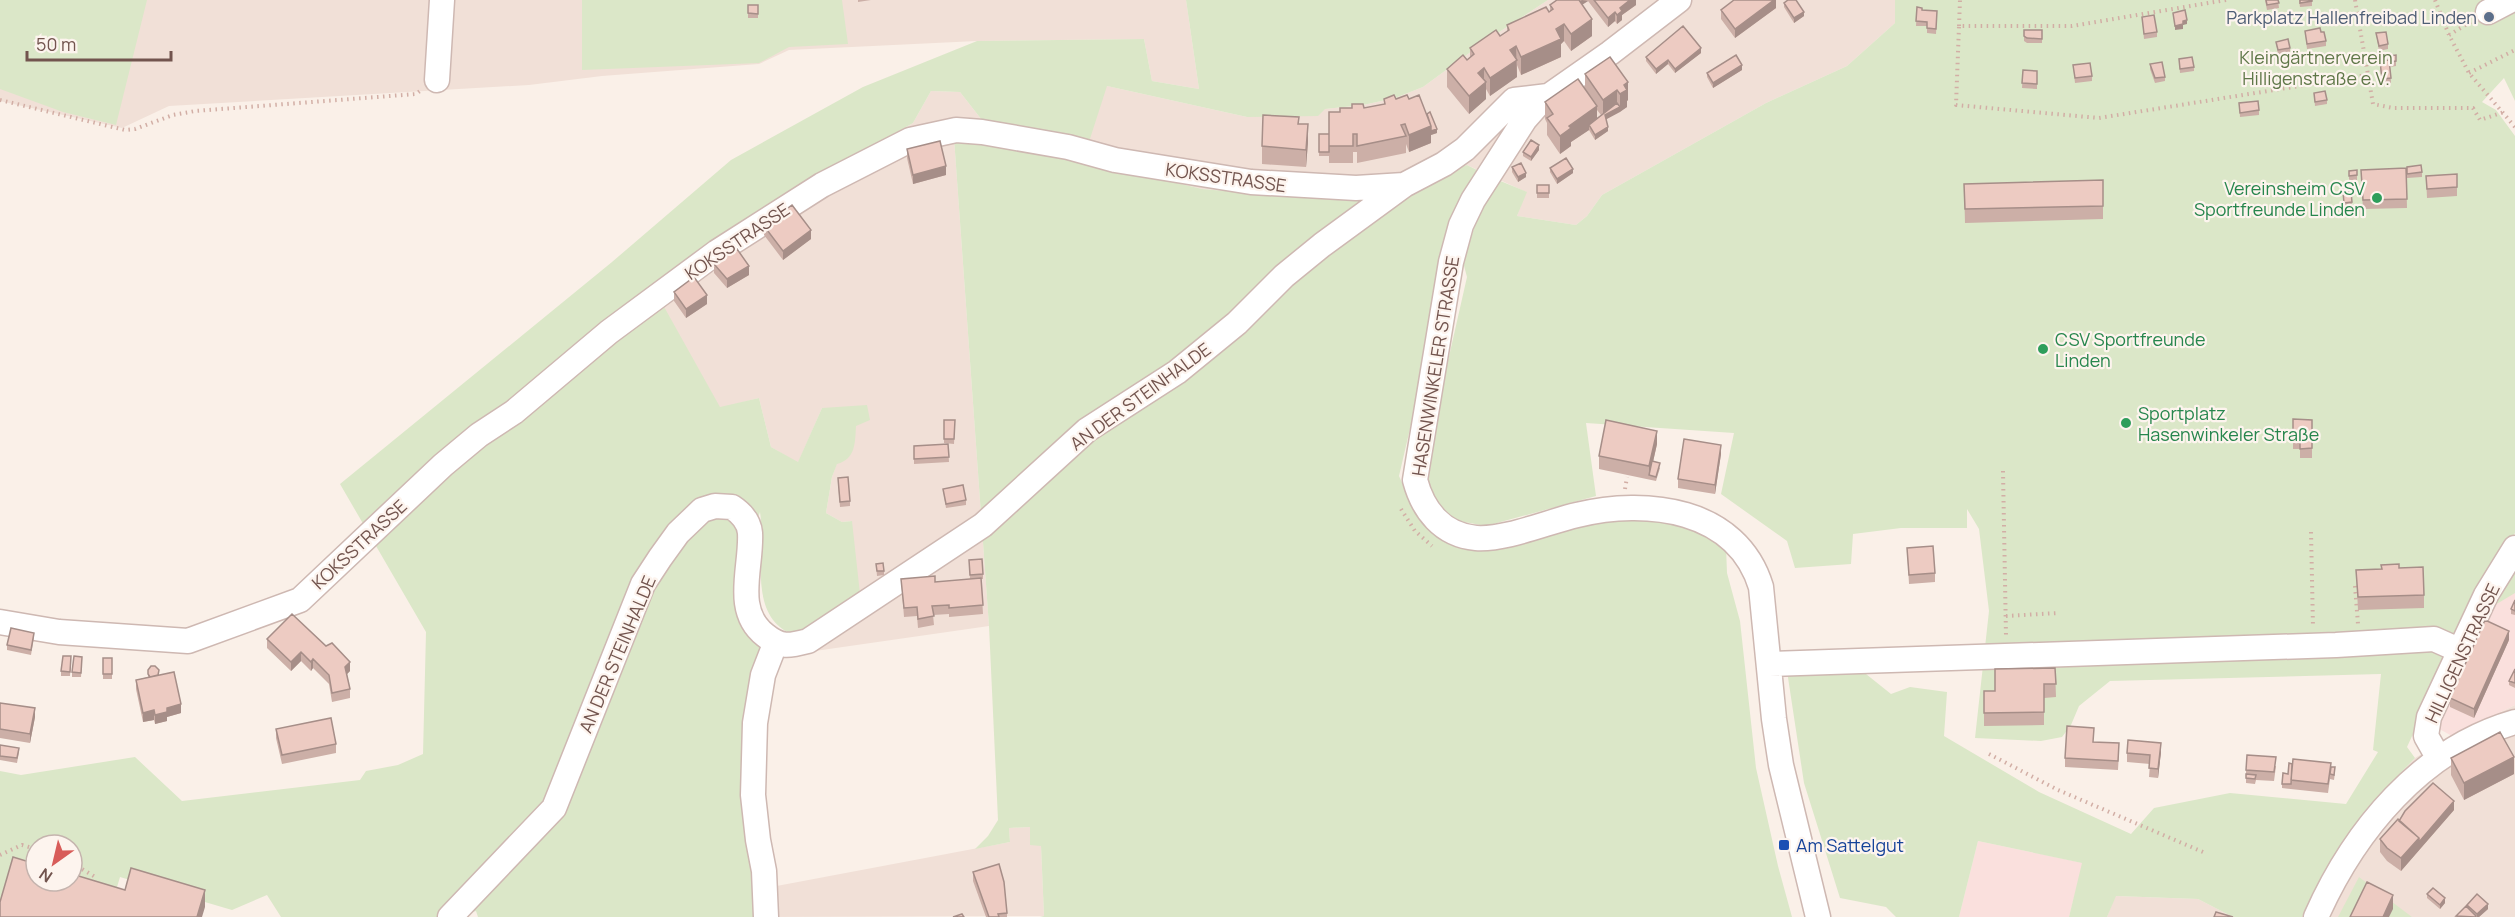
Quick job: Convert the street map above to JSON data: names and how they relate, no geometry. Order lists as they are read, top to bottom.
{
  "streets": {
    "street": [
      "KOKSSTRASSE",
      "HASENWINKELER STRASSE",
      "AN DER STEINHALDE",
      "HILLIGENSTRASSE"
    ]
  },
  "crossings": [
    ["KOKSSTRASSE", "HASENWINKELER STRASSE"],
    ["KOKSSTRASSE", "AN DER STEINHALDE"]
  ],
  "parks": ["Kleingärtnerverein Hilligenstraße e.V."],
  "places": {
    "other": [
      "Parkplatz Hallenfreibad Linden",
      "Vereinsheim CSV Sportfreunde Linden",
      "CSV Sportfreunde Linden",
      "Sportplatz Hasenwinkeler Straße"
    ],
    "transit": ["Am Sattelgut"]
  },
  "scale_bar": "50 m",
  "north": "bottom left"
}
